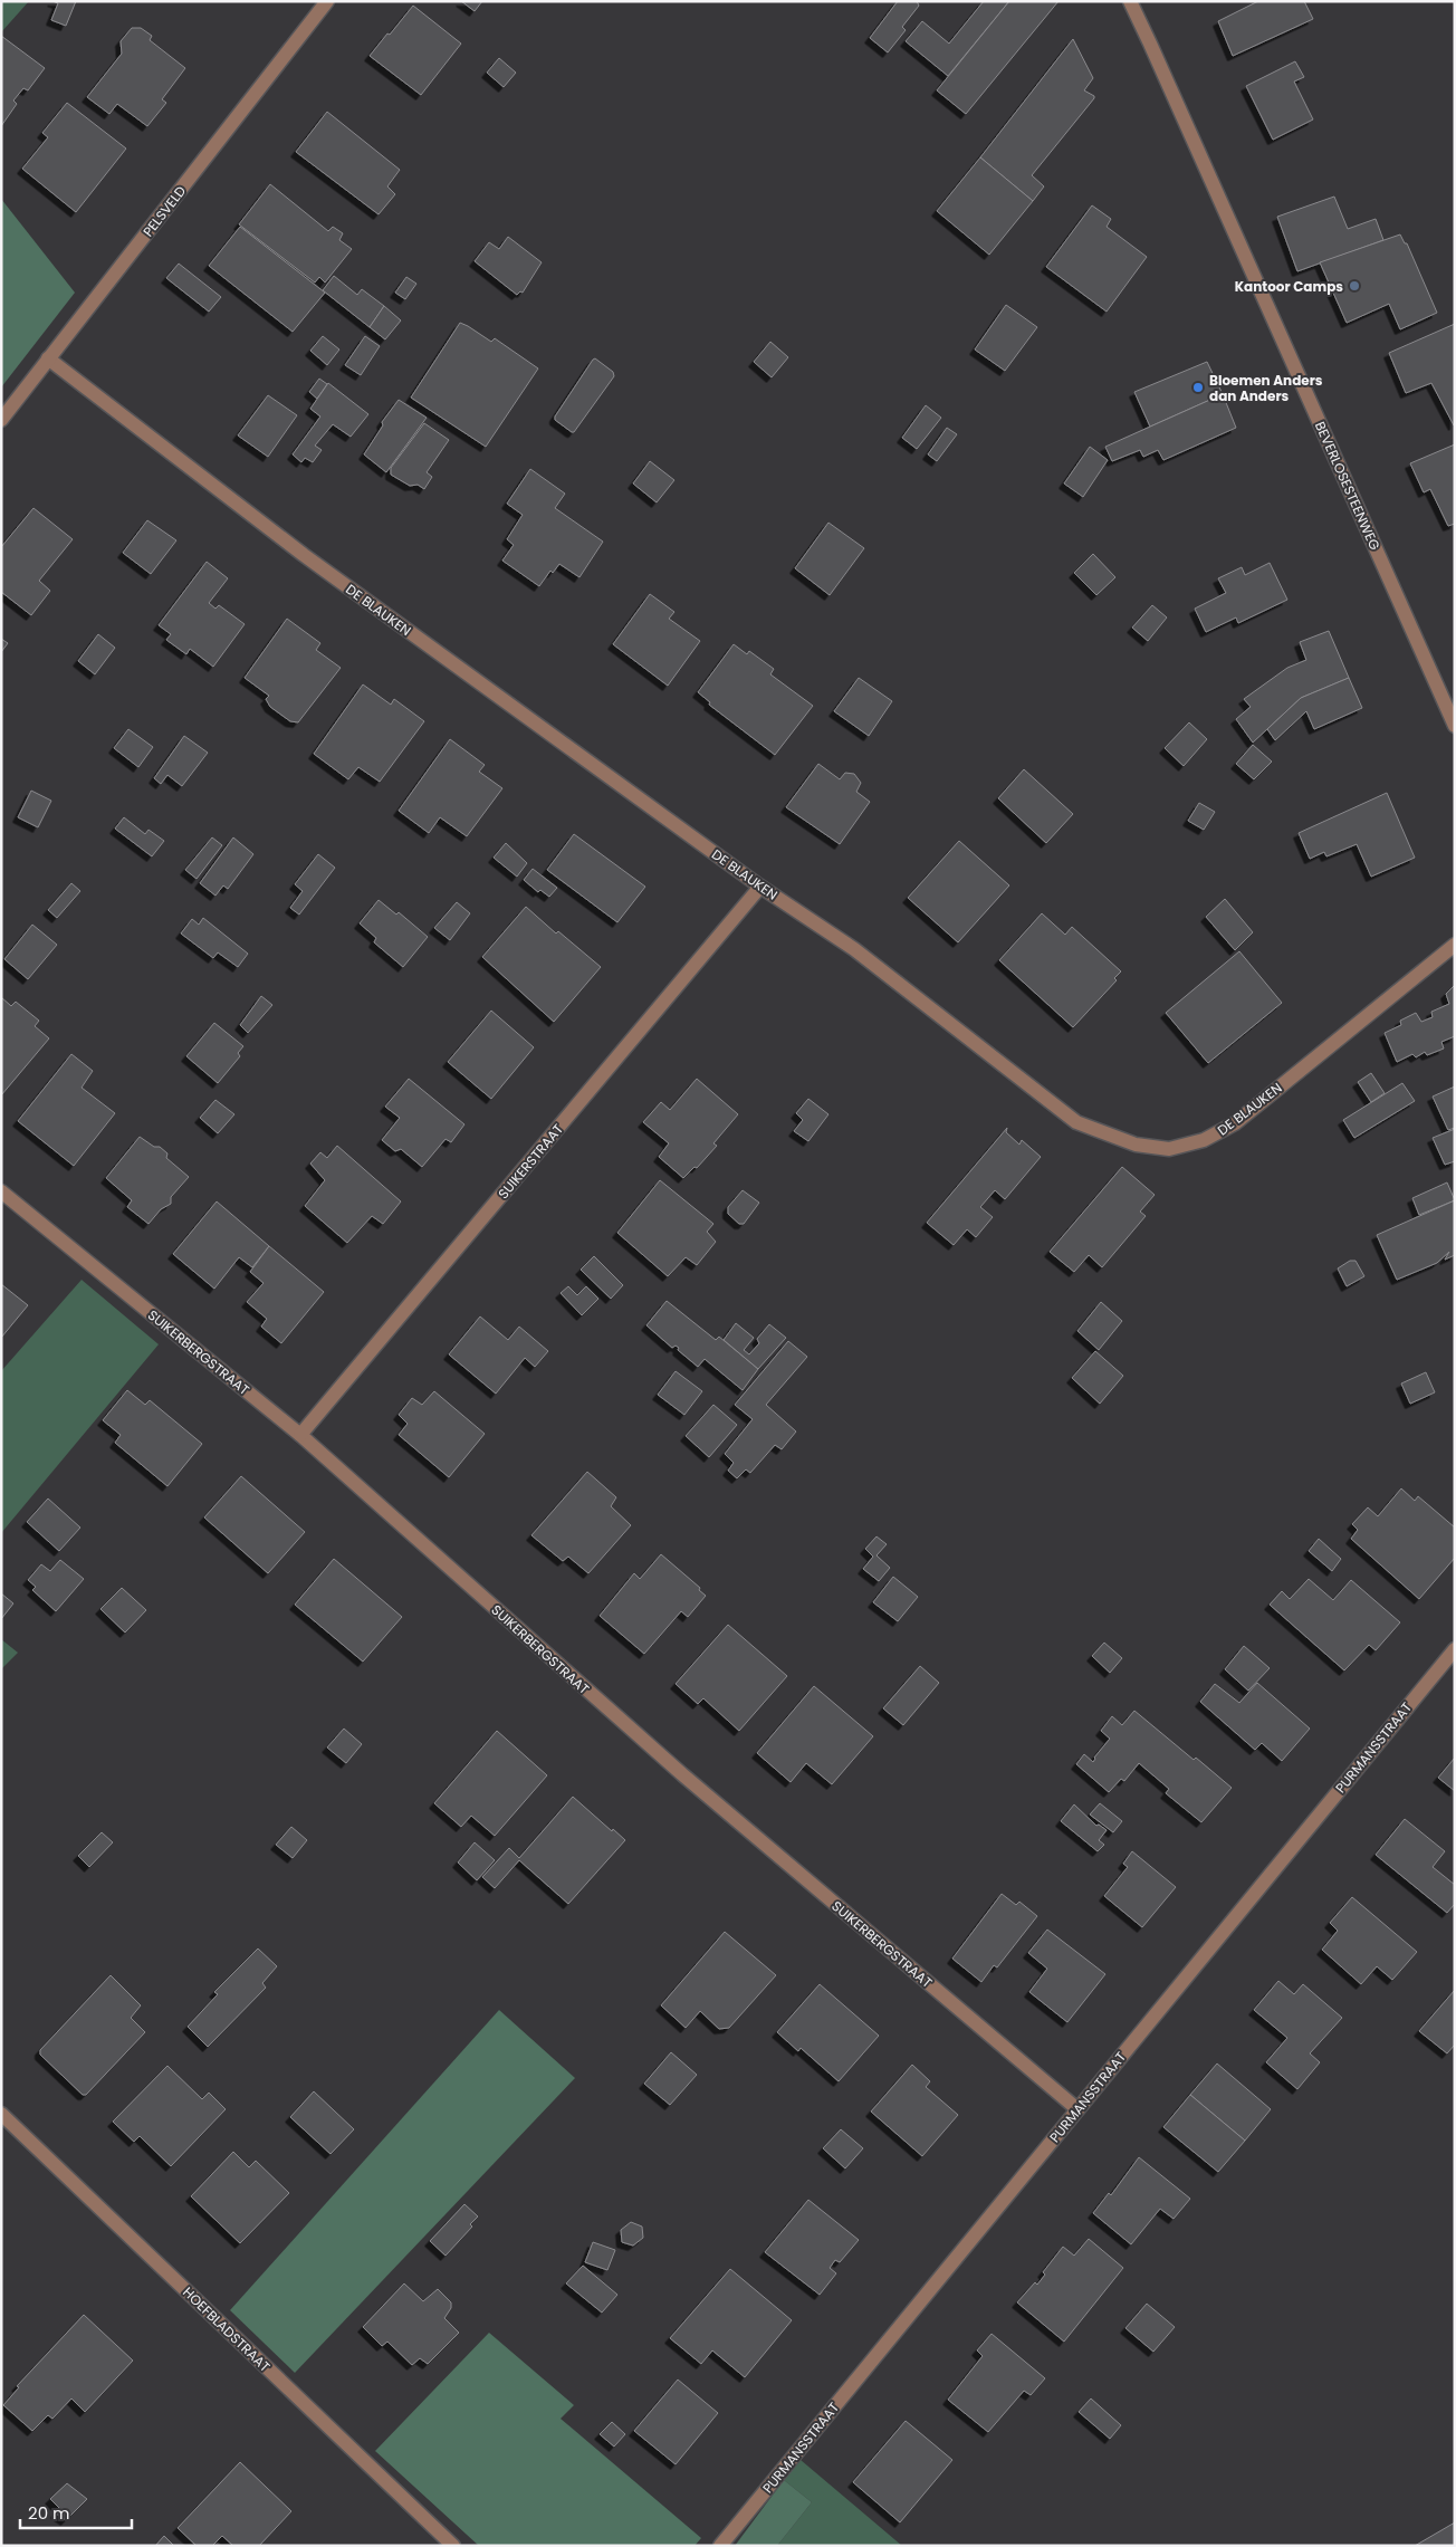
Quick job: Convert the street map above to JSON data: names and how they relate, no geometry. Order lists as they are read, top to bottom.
{
  "streets": {
    "street": [
      "PELSVELD",
      "BEVERLOSESTEENWEG",
      "DE BLAUKEN",
      "SUIKERSTRAAT",
      "SUIKERBERGSTRAAT",
      "PURMANSSTRAAT",
      "HOEFBLADSTRAAT"
    ]
  },
  "crossings": [
    ["PELSVELD", "DE BLAUKEN"],
    ["DE BLAUKEN", "SUIKERSTRAAT"],
    ["SUIKERSTRAAT", "SUIKERBERGSTRAAT"],
    ["SUIKERBERGSTRAAT", "PURMANSSTRAAT"]
  ],
  "places": ["Kantoor Camps", "Bloemen Anders dan Anders"],
  "scale_bar": "20 m"
}
